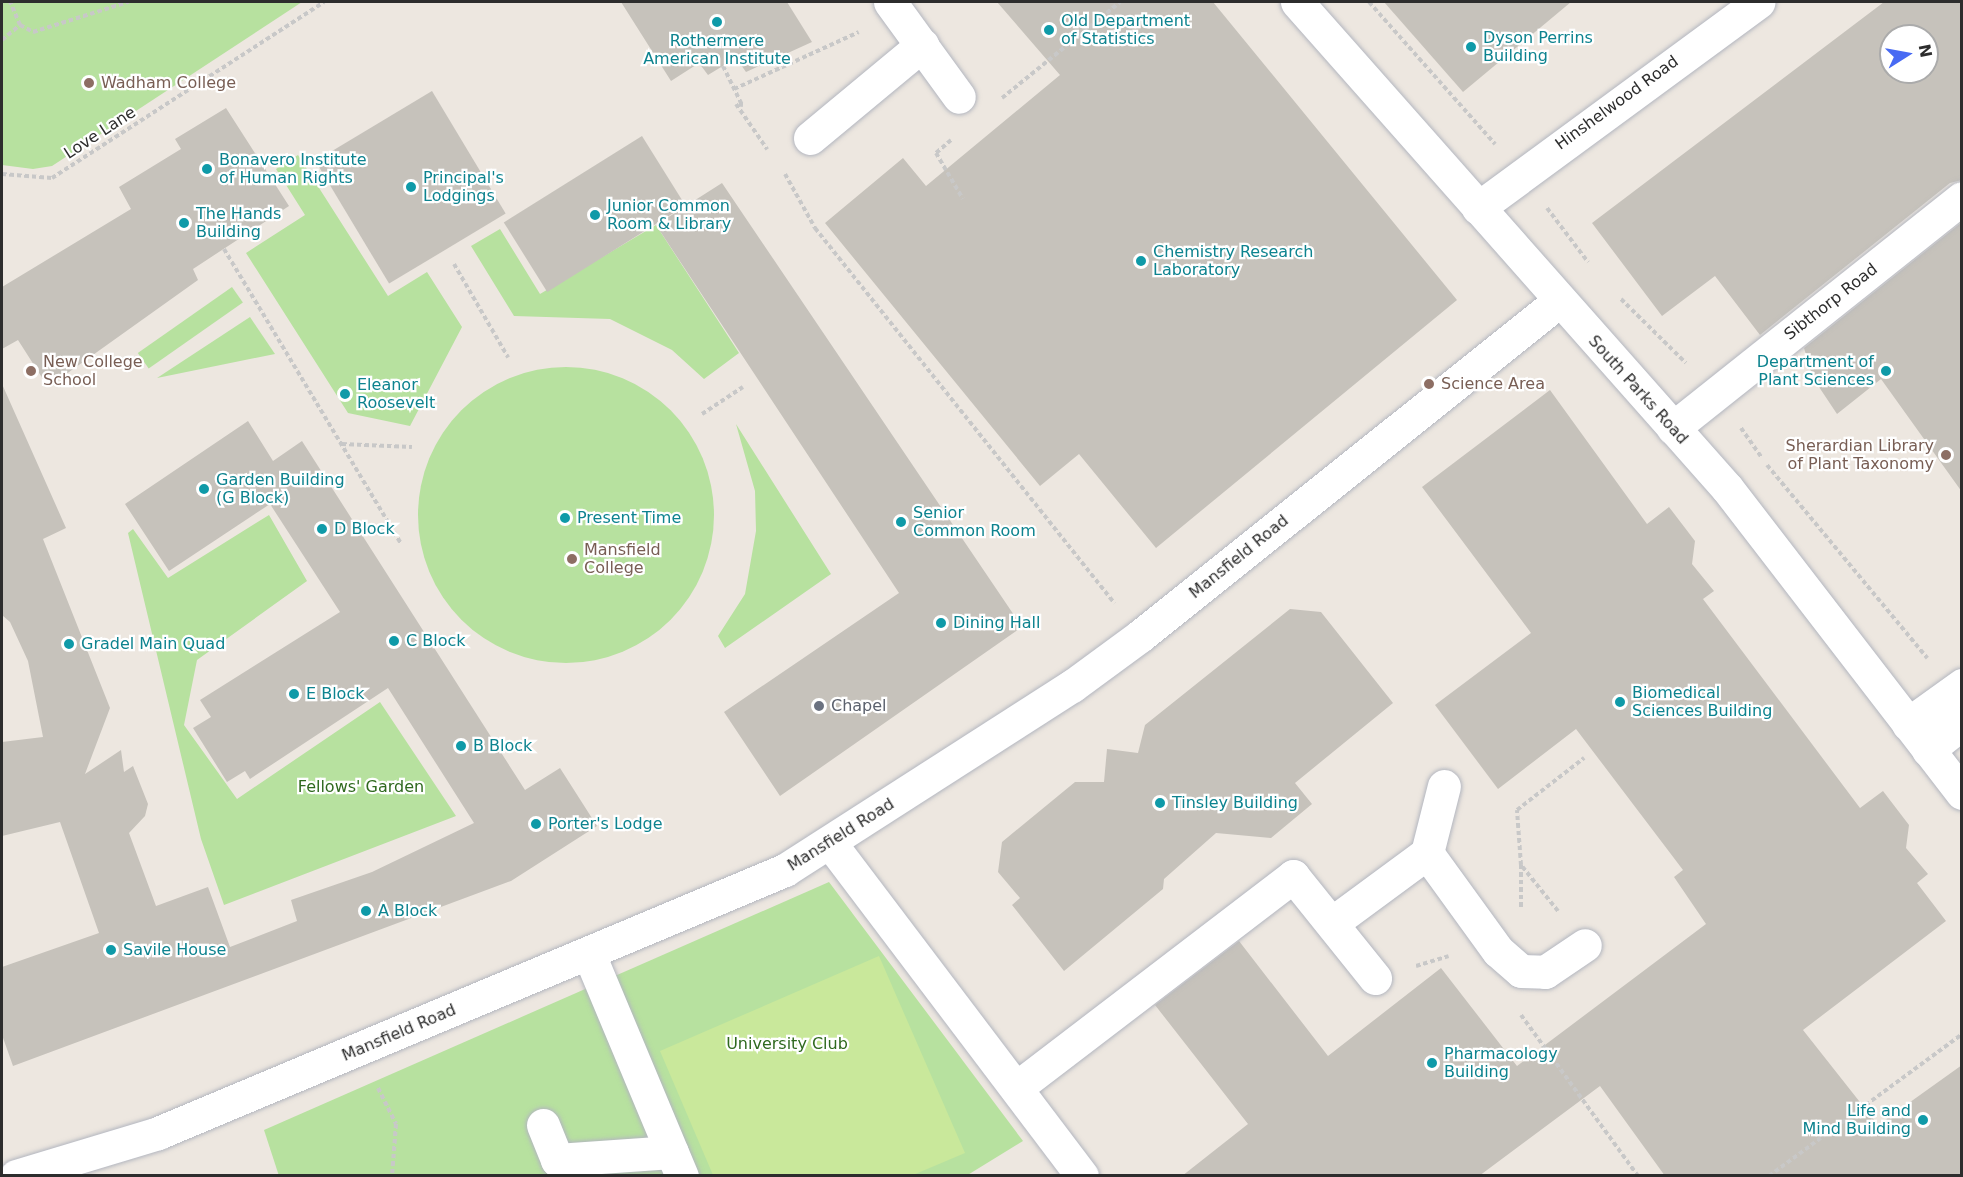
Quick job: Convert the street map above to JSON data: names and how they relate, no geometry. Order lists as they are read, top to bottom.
{
  "streets": {
    "street": [
      "Hinshelwood Road",
      "Sibthorp Road",
      "South Parks Road",
      "Mansfield Road"
    ],
    "path": ["Love Lane"]
  },
  "crossings": [
    ["Hinshelwood Road", "South Parks Road"],
    ["Sibthorp Road", "South Parks Road"],
    ["South Parks Road", "Mansfield Road"]
  ],
  "parks": ["Fellows' Garden", "University Club"],
  "places": [
    "Rothermere American Institute",
    "Old Department of Statistics",
    "Dyson Perrins Building",
    "Wadham College",
    "Bonavero Institute of Human Rights",
    "Principal's Lodgings",
    "Junior Common Room & Library",
    "The Hands Building",
    "Chemistry Research Laboratory",
    "New College School",
    "Department of Plant Sciences",
    "Science Area",
    "Eleanor Roosevelt",
    "Sherardian Library of Plant Taxonomy",
    "Garden Building (G Block)",
    "Present Time",
    "Senior Common Room",
    "D Block",
    "Mansfield College",
    "Dining Hall",
    "C Block",
    "Gradel Main Quad",
    "E Block",
    "Biomedical Sciences Building",
    "Chapel",
    "B Block",
    "Tinsley Building",
    "Porter's Lodge",
    "A Block",
    "Savile House",
    "Pharmacology Building",
    "Life and Mind Building"
  ],
  "north": "right"
}
